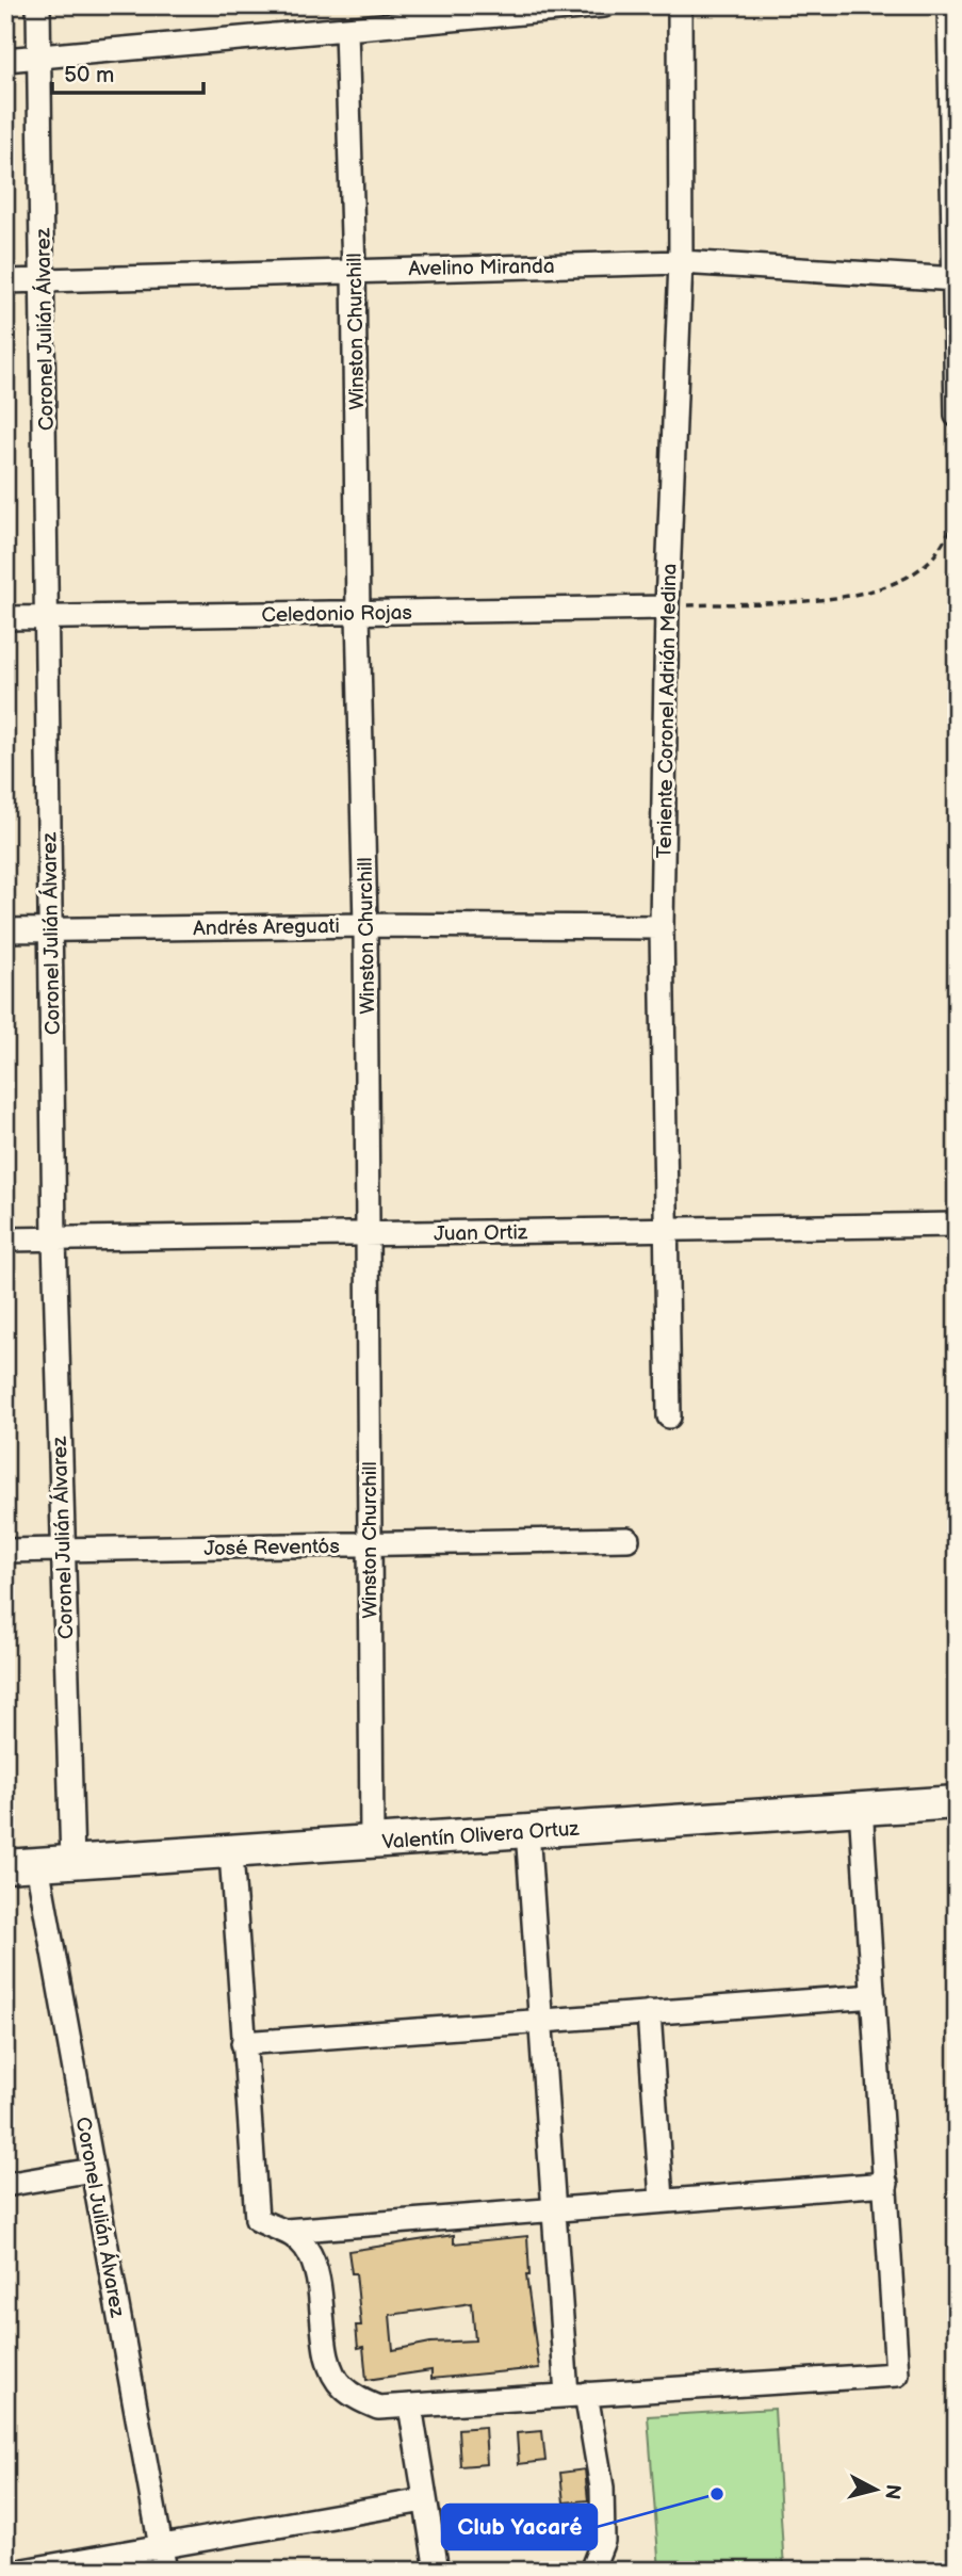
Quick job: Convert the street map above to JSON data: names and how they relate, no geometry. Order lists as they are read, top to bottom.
{
  "streets": {
    "street": [
      "Avelino Miranda",
      "Coronel Julián Álvarez",
      "Winston Churchill",
      "Celedonio Rojas",
      "Teniente Coronel Adrián Medina",
      "Andrés Areguati",
      "Juan Ortiz",
      "José Reventós",
      "Valentín Olivera Ortuz"
    ]
  },
  "crossings": [
    ["Avelino Miranda", "Coronel Julián Álvarez"],
    ["Avelino Miranda", "Winston Churchill"],
    ["Avelino Miranda", "Teniente Coronel Adrián Medina"],
    ["Coronel Julián Álvarez", "Celedonio Rojas"],
    ["Coronel Julián Álvarez", "Andrés Areguati"],
    ["Coronel Julián Álvarez", "Juan Ortiz"],
    ["Coronel Julián Álvarez", "José Reventós"],
    ["Coronel Julián Álvarez", "Valentín Olivera Ortuz"],
    ["Winston Churchill", "Celedonio Rojas"],
    ["Winston Churchill", "Andrés Areguati"],
    ["Winston Churchill", "Juan Ortiz"],
    ["Winston Churchill", "José Reventós"],
    ["Winston Churchill", "Valentín Olivera Ortuz"],
    ["Celedonio Rojas", "Teniente Coronel Adrián Medina"],
    ["Teniente Coronel Adrián Medina", "Andrés Areguati"],
    ["Teniente Coronel Adrián Medina", "Juan Ortiz"]
  ],
  "places": ["Club Yacaré"],
  "scale_bar": "50 m",
  "north": "right"
}
